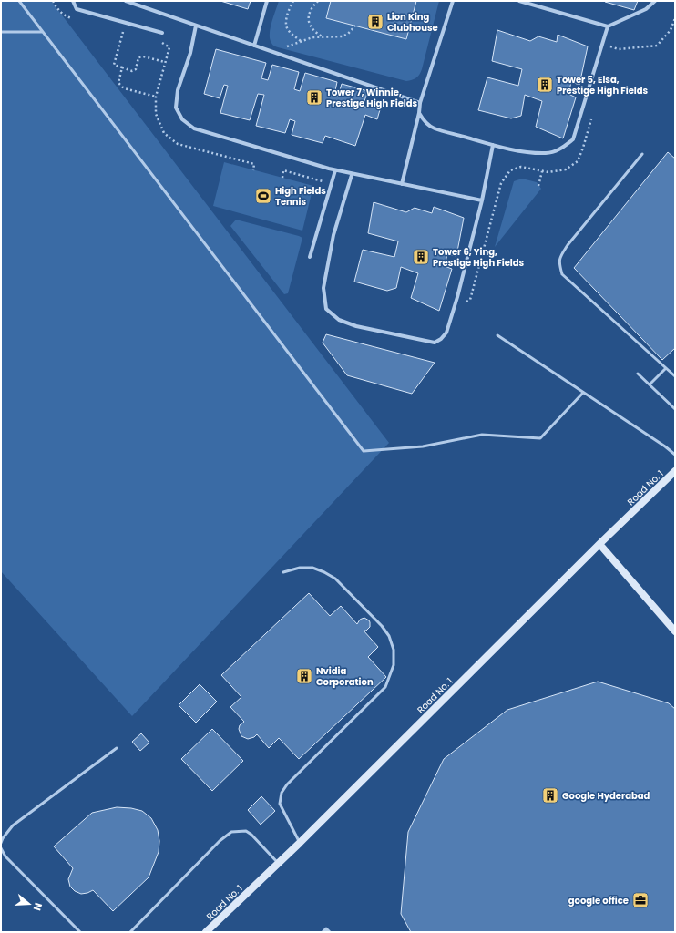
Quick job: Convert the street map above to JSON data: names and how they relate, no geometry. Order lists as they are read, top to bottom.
{
  "streets": {
    "street": ["Road No. 1"]
  },
  "places": {
    "building": [
      "Lion King Clubhouse",
      "Tower 5, Elsa, Prestige High Fields",
      "Tower 7, Winnie, Prestige High Fields",
      "Tower 6, Ying, Prestige High Fields",
      "Nvidia Corporation",
      "Google Hyderabad"
    ],
    "sports": ["High Fields Tennis"],
    "office": ["google office"]
  },
  "north": "right"
}
